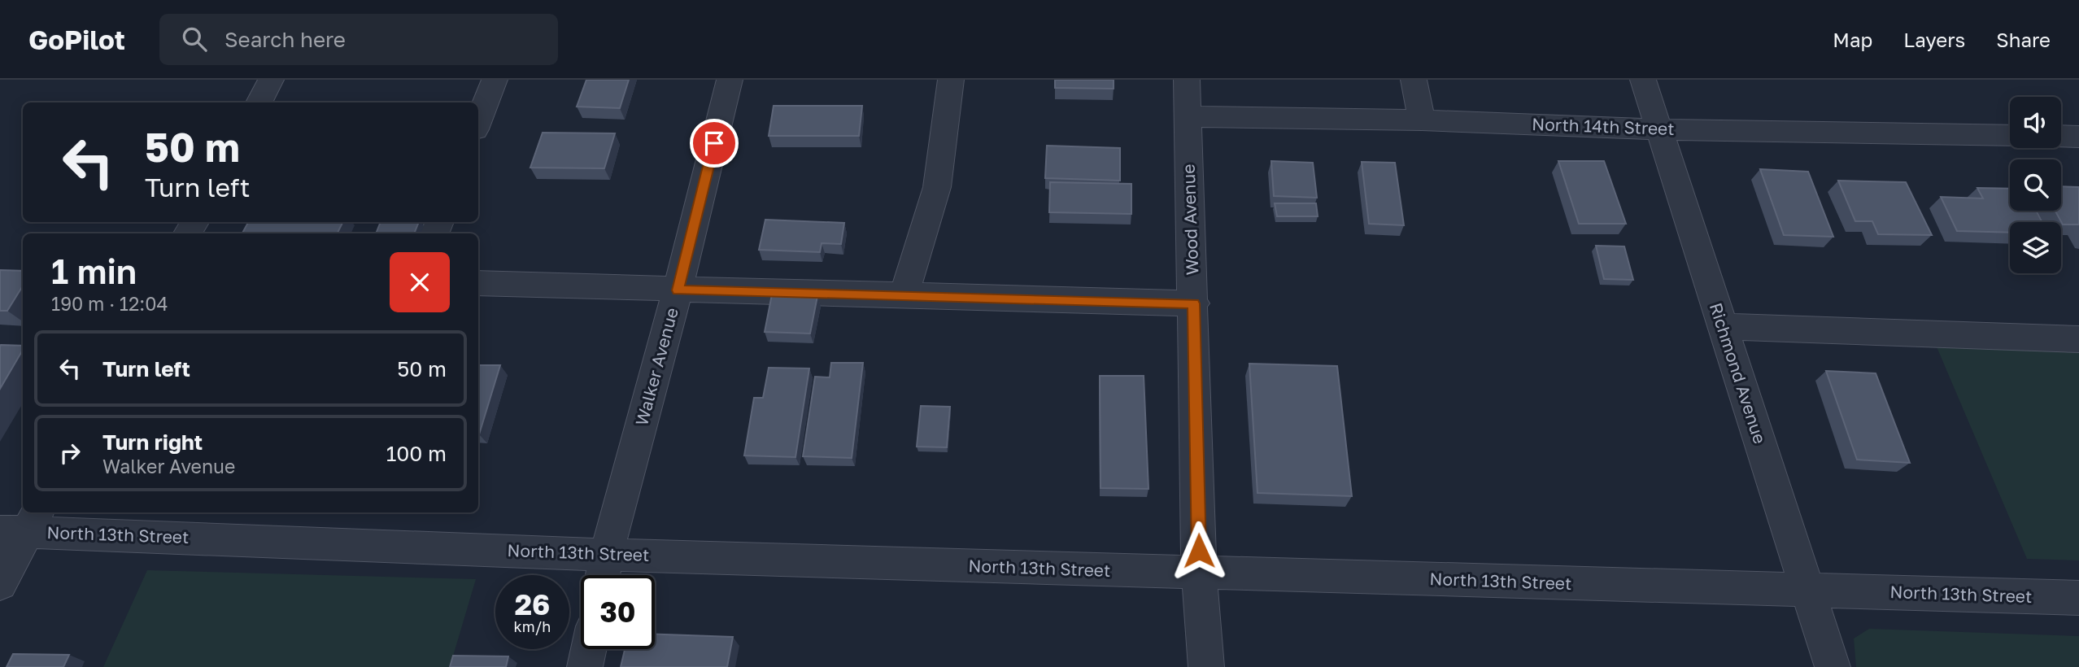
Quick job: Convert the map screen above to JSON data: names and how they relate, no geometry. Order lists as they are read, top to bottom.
{
  "streets": {
    "street": [
      "North 14th Street",
      "Wood Avenue",
      "Walker Avenue",
      "Richmond Avenue",
      "North 13th Street"
    ]
  },
  "crossings": [
    ["North 14th Street", "Wood Avenue"],
    ["North 14th Street", "Richmond Avenue"],
    ["Wood Avenue", "North 13th Street"],
    ["Walker Avenue", "North 13th Street"],
    ["Richmond Avenue", "North 13th Street"]
  ],
  "page": {
    "header": "GoPilot",
    "search": "Search here",
    "nav": ["Map", "Layers", "Share"],
    "turn": ["50 m", "Turn left"],
    "heading": ["1 min", "190 m · 12:04"],
    "list": [
      {
        "name": "Turn left",
        "value": "50 m"
      },
      {
        "name": "Turn right",
        "note": "Walker Avenue",
        "value": "100 m"
      }
    ],
    "speed": "26 km/h",
    "limit": "30"
  }
}
